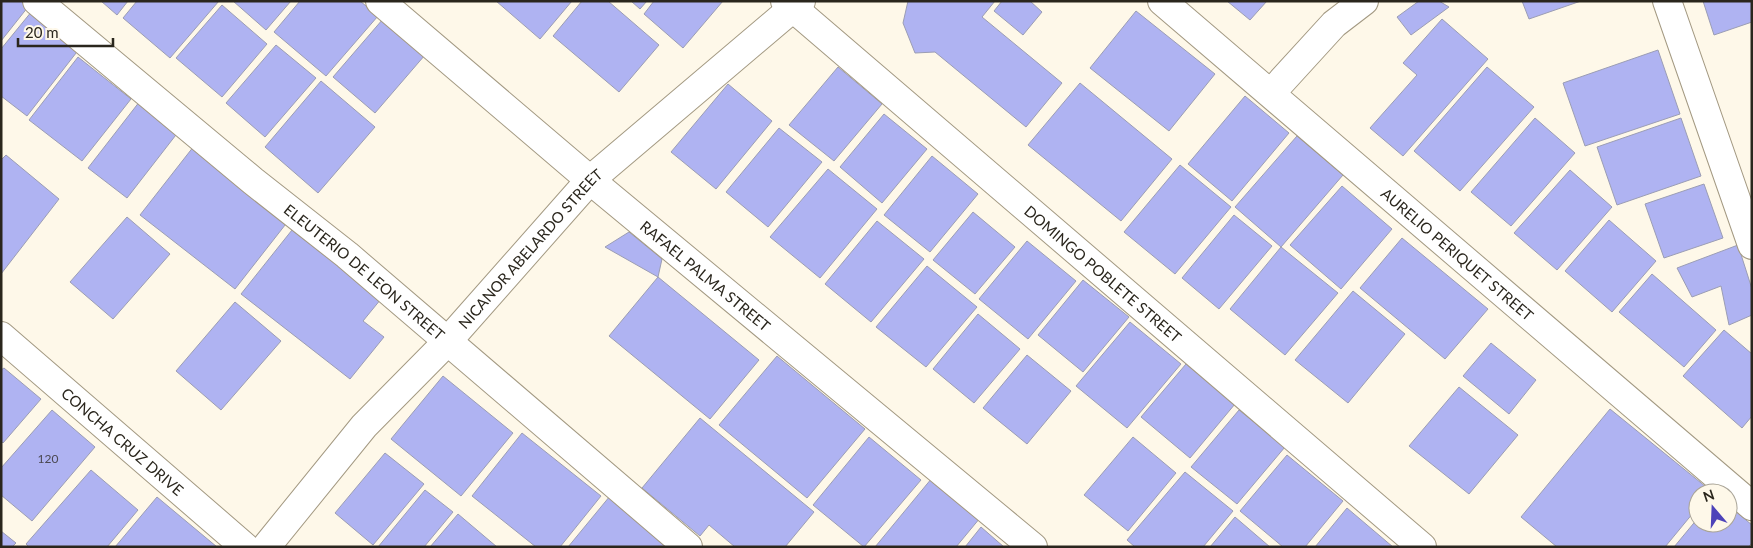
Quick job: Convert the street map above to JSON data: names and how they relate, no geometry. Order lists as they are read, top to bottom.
{
  "streets": {
    "street": [
      "NICANOR ABELARDO STREET",
      "AURELIO PERIQUET STREET",
      "ELEUTERIO DE LEON STREET",
      "DOMINGO POBLETE STREET",
      "RAFAEL PALMA STREET",
      "CONCHA CRUZ DRIVE"
    ]
  },
  "crossings": [
    ["NICANOR ABELARDO STREET", "ELEUTERIO DE LEON STREET"],
    ["NICANOR ABELARDO STREET", "DOMINGO POBLETE STREET"],
    ["NICANOR ABELARDO STREET", "RAFAEL PALMA STREET"]
  ],
  "house_numbers": ["120"],
  "scale_bar": "20 m",
  "north": "top"
}
